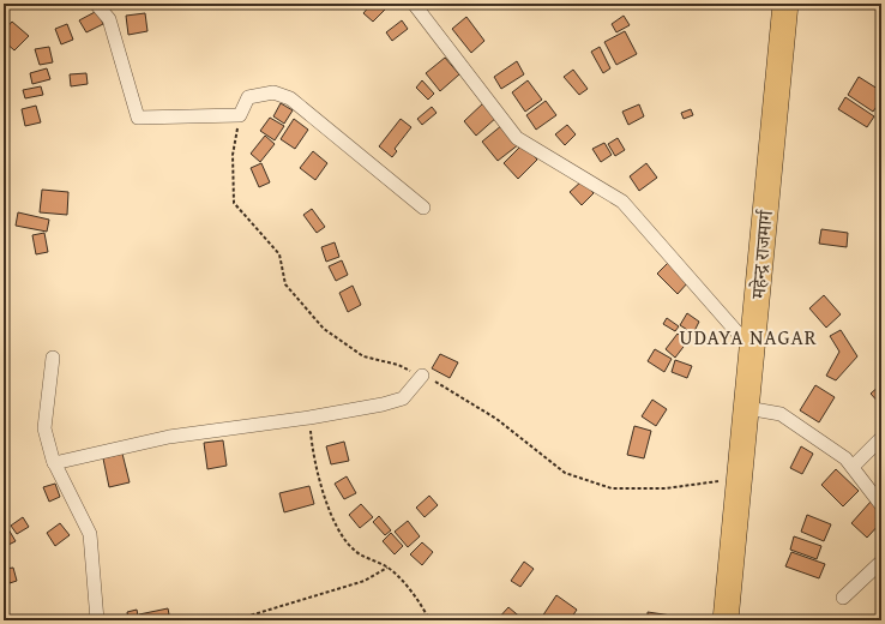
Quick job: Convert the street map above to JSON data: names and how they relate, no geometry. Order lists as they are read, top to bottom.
{
  "streets": {
    "highway": ["महेन्द्र राजमार्ग"]
  },
  "districts": ["UDAYA NAGAR"]
}
